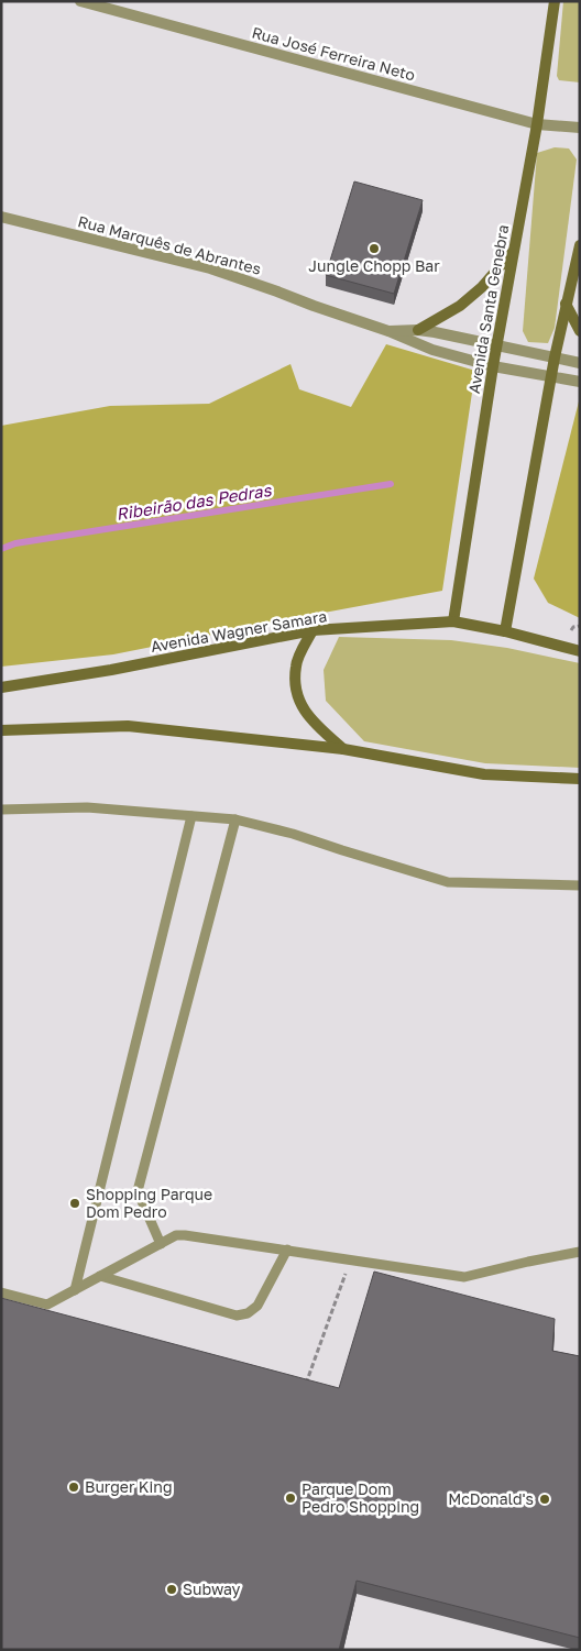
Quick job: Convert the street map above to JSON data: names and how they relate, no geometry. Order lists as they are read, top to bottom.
{
  "streets": {
    "main road": ["Avenida Santa Genebra", "Avenida Wagner Samara"],
    "street": ["Rua José Ferreira Neto", "Rua Marquês de Abrantes"]
  },
  "crossings": [
    ["Rua José Ferreira Neto", "Avenida Santa Genebra"],
    ["Rua Marquês de Abrantes", "Avenida Santa Genebra"],
    ["Avenida Santa Genebra", "Avenida Wagner Samara"]
  ],
  "water": ["Ribeirão das Pedras"],
  "places": [
    "Jungle Chopp Bar",
    "Shopping Parque Dom Pedro",
    "Burger King",
    "Parque Dom Pedro Shopping",
    "McDonald's",
    "Subway"
  ]
}
